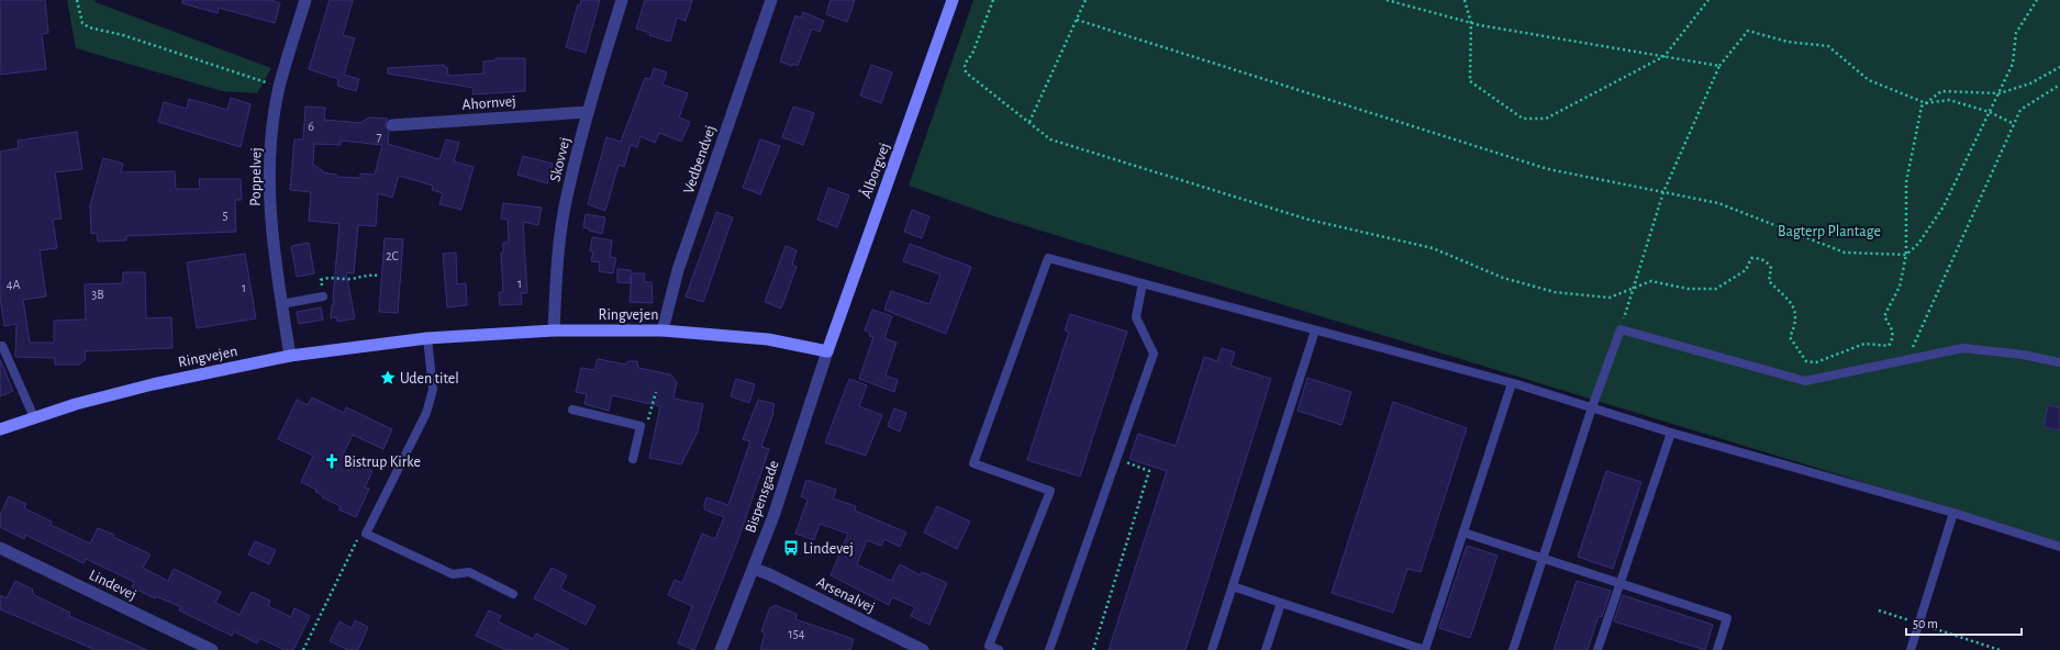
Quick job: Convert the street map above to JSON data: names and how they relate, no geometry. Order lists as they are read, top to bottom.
{
  "streets": {
    "main road": ["Ålborgvej", "Ringvejen"],
    "street": [
      "Ahornvej",
      "Skovvej",
      "Vedbendvej",
      "Poppelvej",
      "Bispensgade",
      "Lindevej",
      "Arsenalvej"
    ]
  },
  "crossings": [
    ["Ahornvej", "Skovvej"],
    ["Skovvej", "Ringvejen"],
    ["Vedbendvej", "Ringvejen"],
    ["Ålborgvej", "Ringvejen"],
    ["Ålborgvej", "Bispensgade"],
    ["Poppelvej", "Ringvejen"],
    ["Ringvejen", "Bispensgade"],
    ["Bispensgade", "Arsenalvej"]
  ],
  "parks": ["Bagterp Plantage"],
  "places": {
    "place": ["Uden titel"],
    "church": ["Bistrup Kirke"],
    "bus stop": ["Lindevej"]
  },
  "house_numbers": [
    "6",
    "7",
    "5",
    "2C",
    "1",
    "4A",
    "1",
    "3B",
    "154"
  ],
  "scale_bar": "50 m"
}
